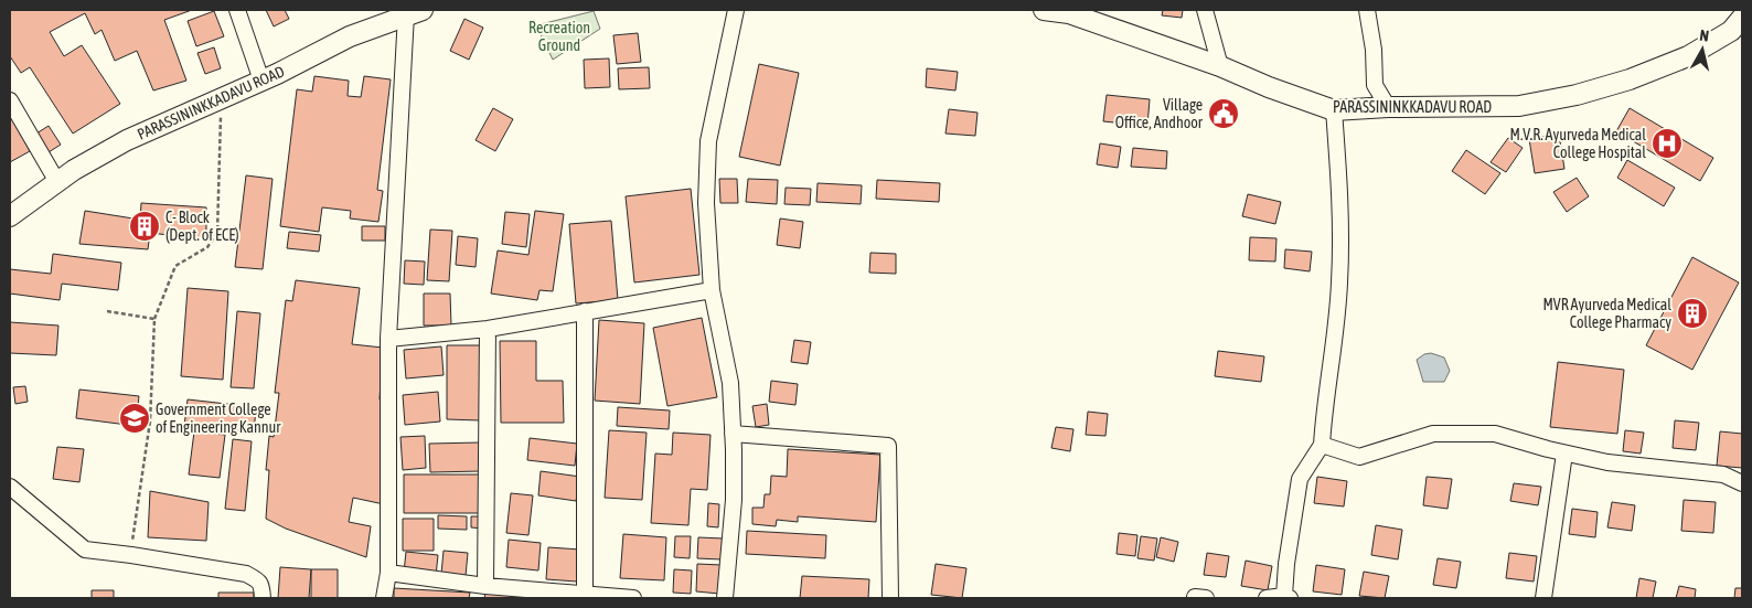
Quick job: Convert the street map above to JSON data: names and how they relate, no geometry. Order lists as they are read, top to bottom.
{
  "streets": {
    "main road": ["PARASSININKKADAVU ROAD"]
  },
  "parks": ["Recreation Ground"],
  "places": {
    "public building": ["Village Office, Andhoor"],
    "hospital": ["M.V.R. Ayurveda Medical College Hospital"],
    "building": ["C- Block (Dept. of ECE)", "MVR Ayurveda Medical College Pharmacy"],
    "school or university": ["Government College of Engineering Kannur"]
  },
  "north": "top"
}
